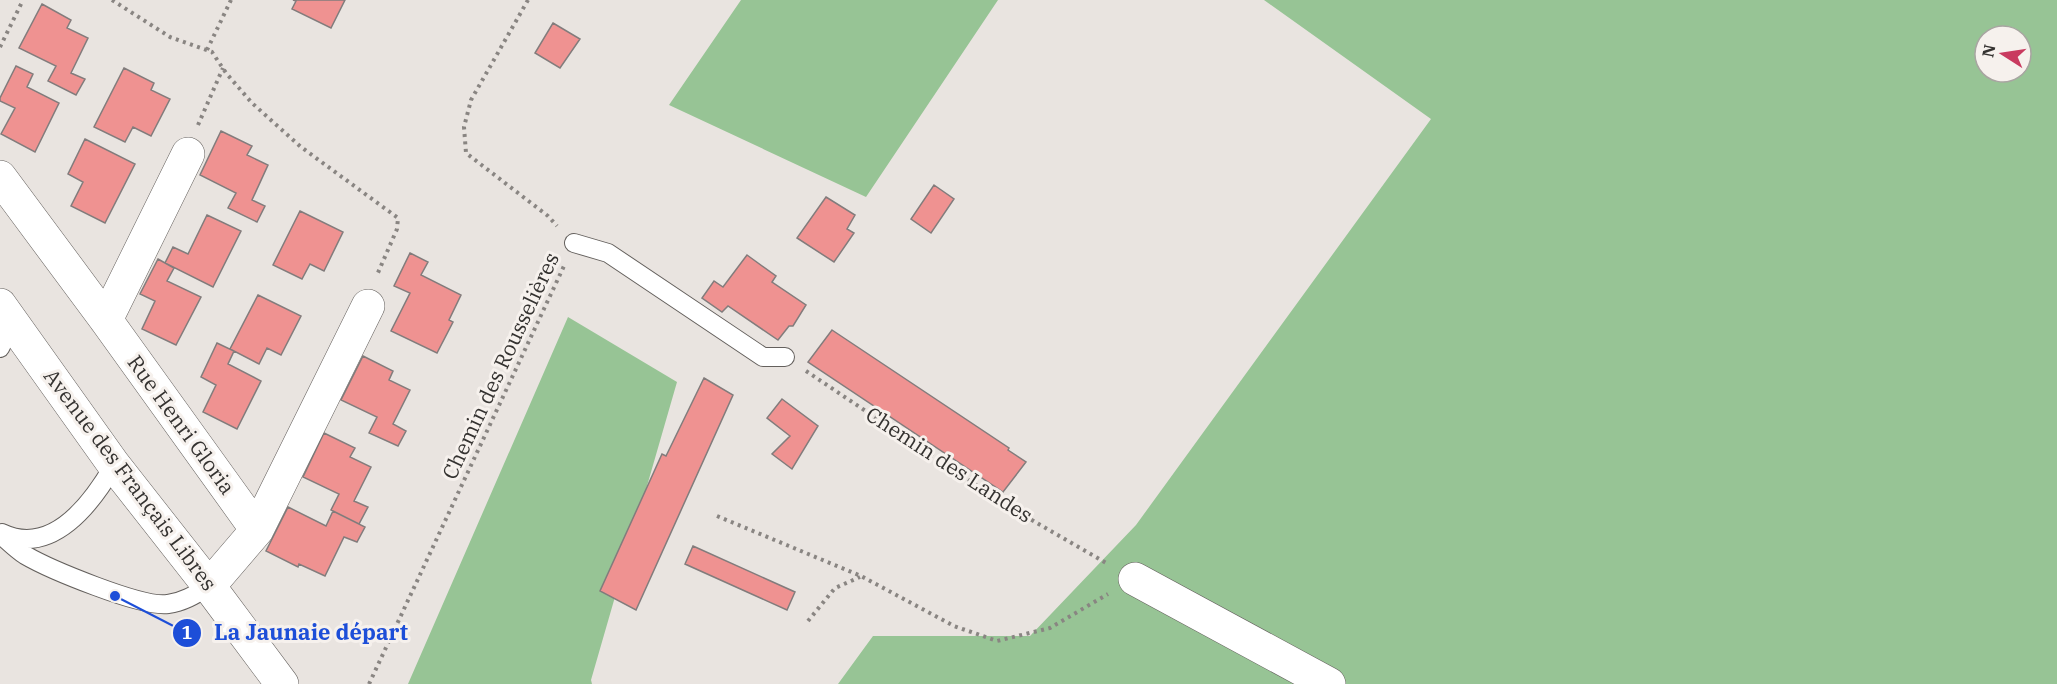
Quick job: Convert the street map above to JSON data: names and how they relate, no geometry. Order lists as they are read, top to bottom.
{
  "streets": {
    "street": ["Rue Henri Gloria", "Avenue des Français Libres"],
    "path": ["Chemin des Rousselières", "Chemin des Landes"]
  },
  "places": ["La Jaunaie départ"],
  "north": "left"
}
